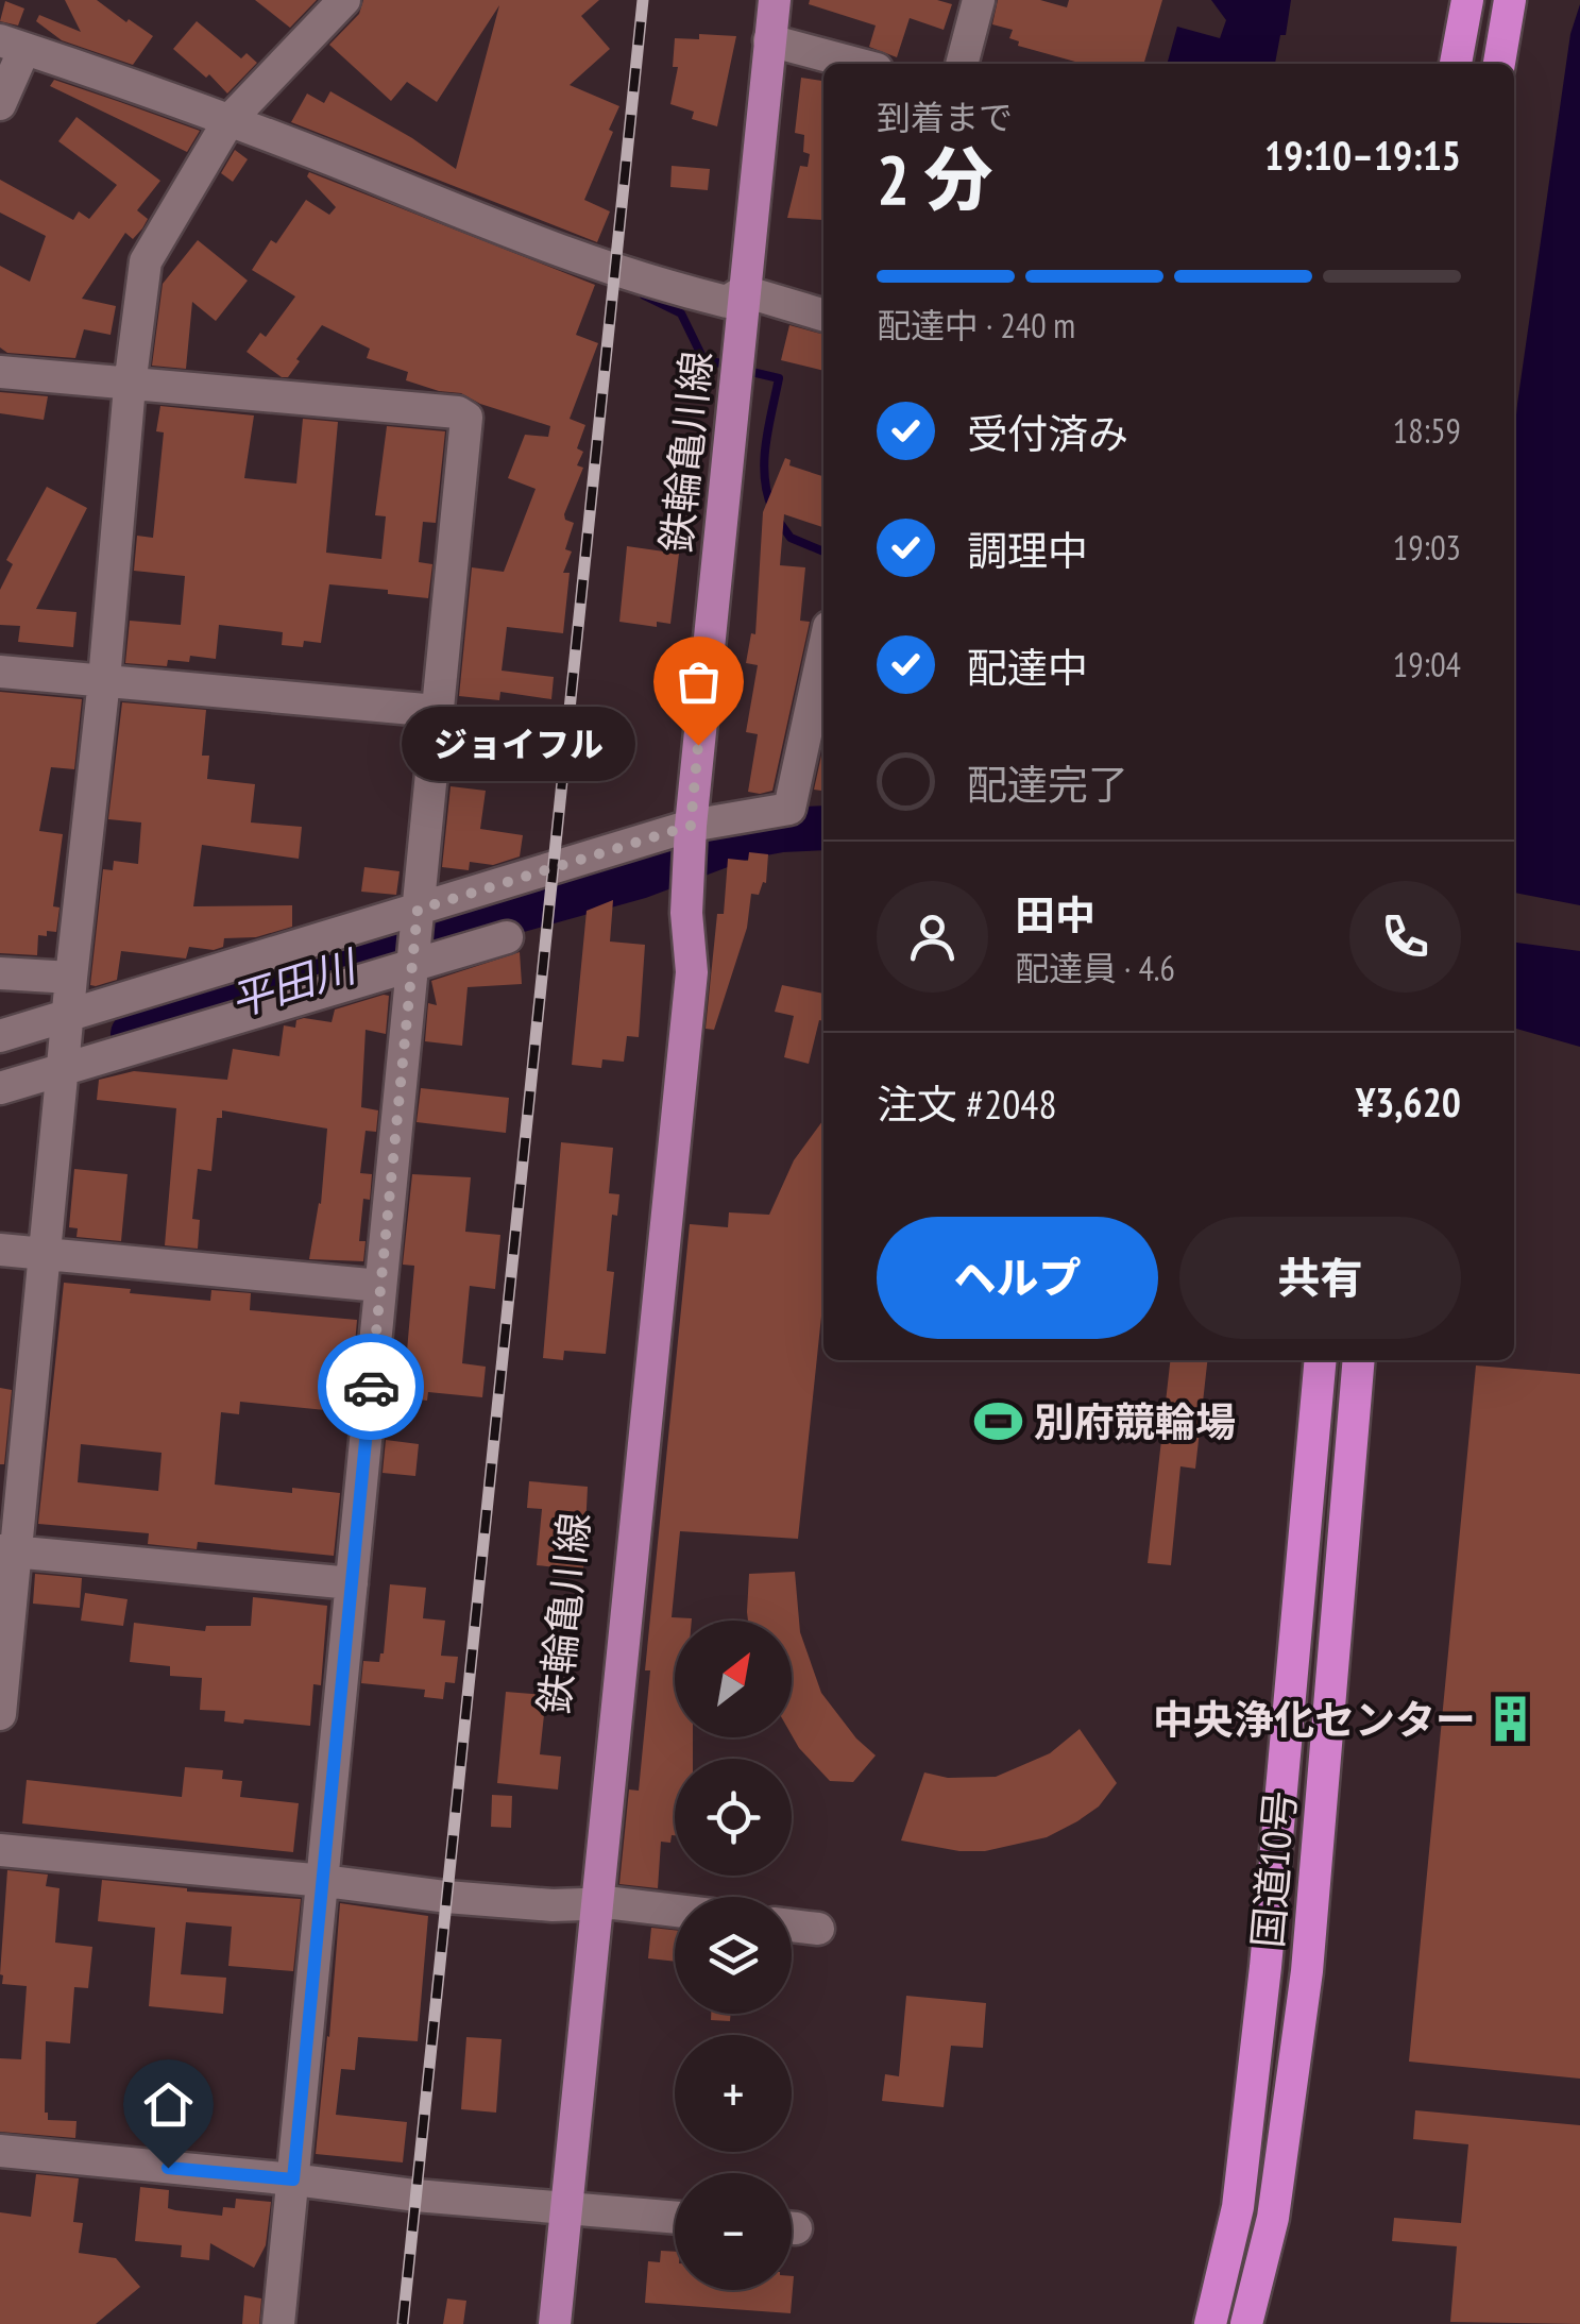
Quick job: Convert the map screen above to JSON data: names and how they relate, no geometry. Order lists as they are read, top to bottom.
{
  "streets": {
    "highway": ["国道10号"],
    "main road": ["鉄輪亀川線"]
  },
  "water": ["平田川"],
  "places": {
    "other": ["ジョイフル"],
    "sports": ["別府競輪場"],
    "building": ["中央浄化センター"]
  },
  "north": "top right",
  "page": {
    "heading": ["2 分", "到着まで", "19:10–19:15"],
    "panel": [
      "田中",
      "配達員 · 4.6",
      "注文 #2048",
      "¥3,620"
    ],
    "bar": "配達中 · 240 m",
    "list": [
      ["受付済み", "18:59"],
      ["調理中", "19:03"],
      ["配達中", "19:04"],
      "配達完了"
    ],
    "bubble": "ジョイフル",
    "buttons": ["ヘルプ", "共有"],
    "map_buttons": ["+", "−"]
  }
}
